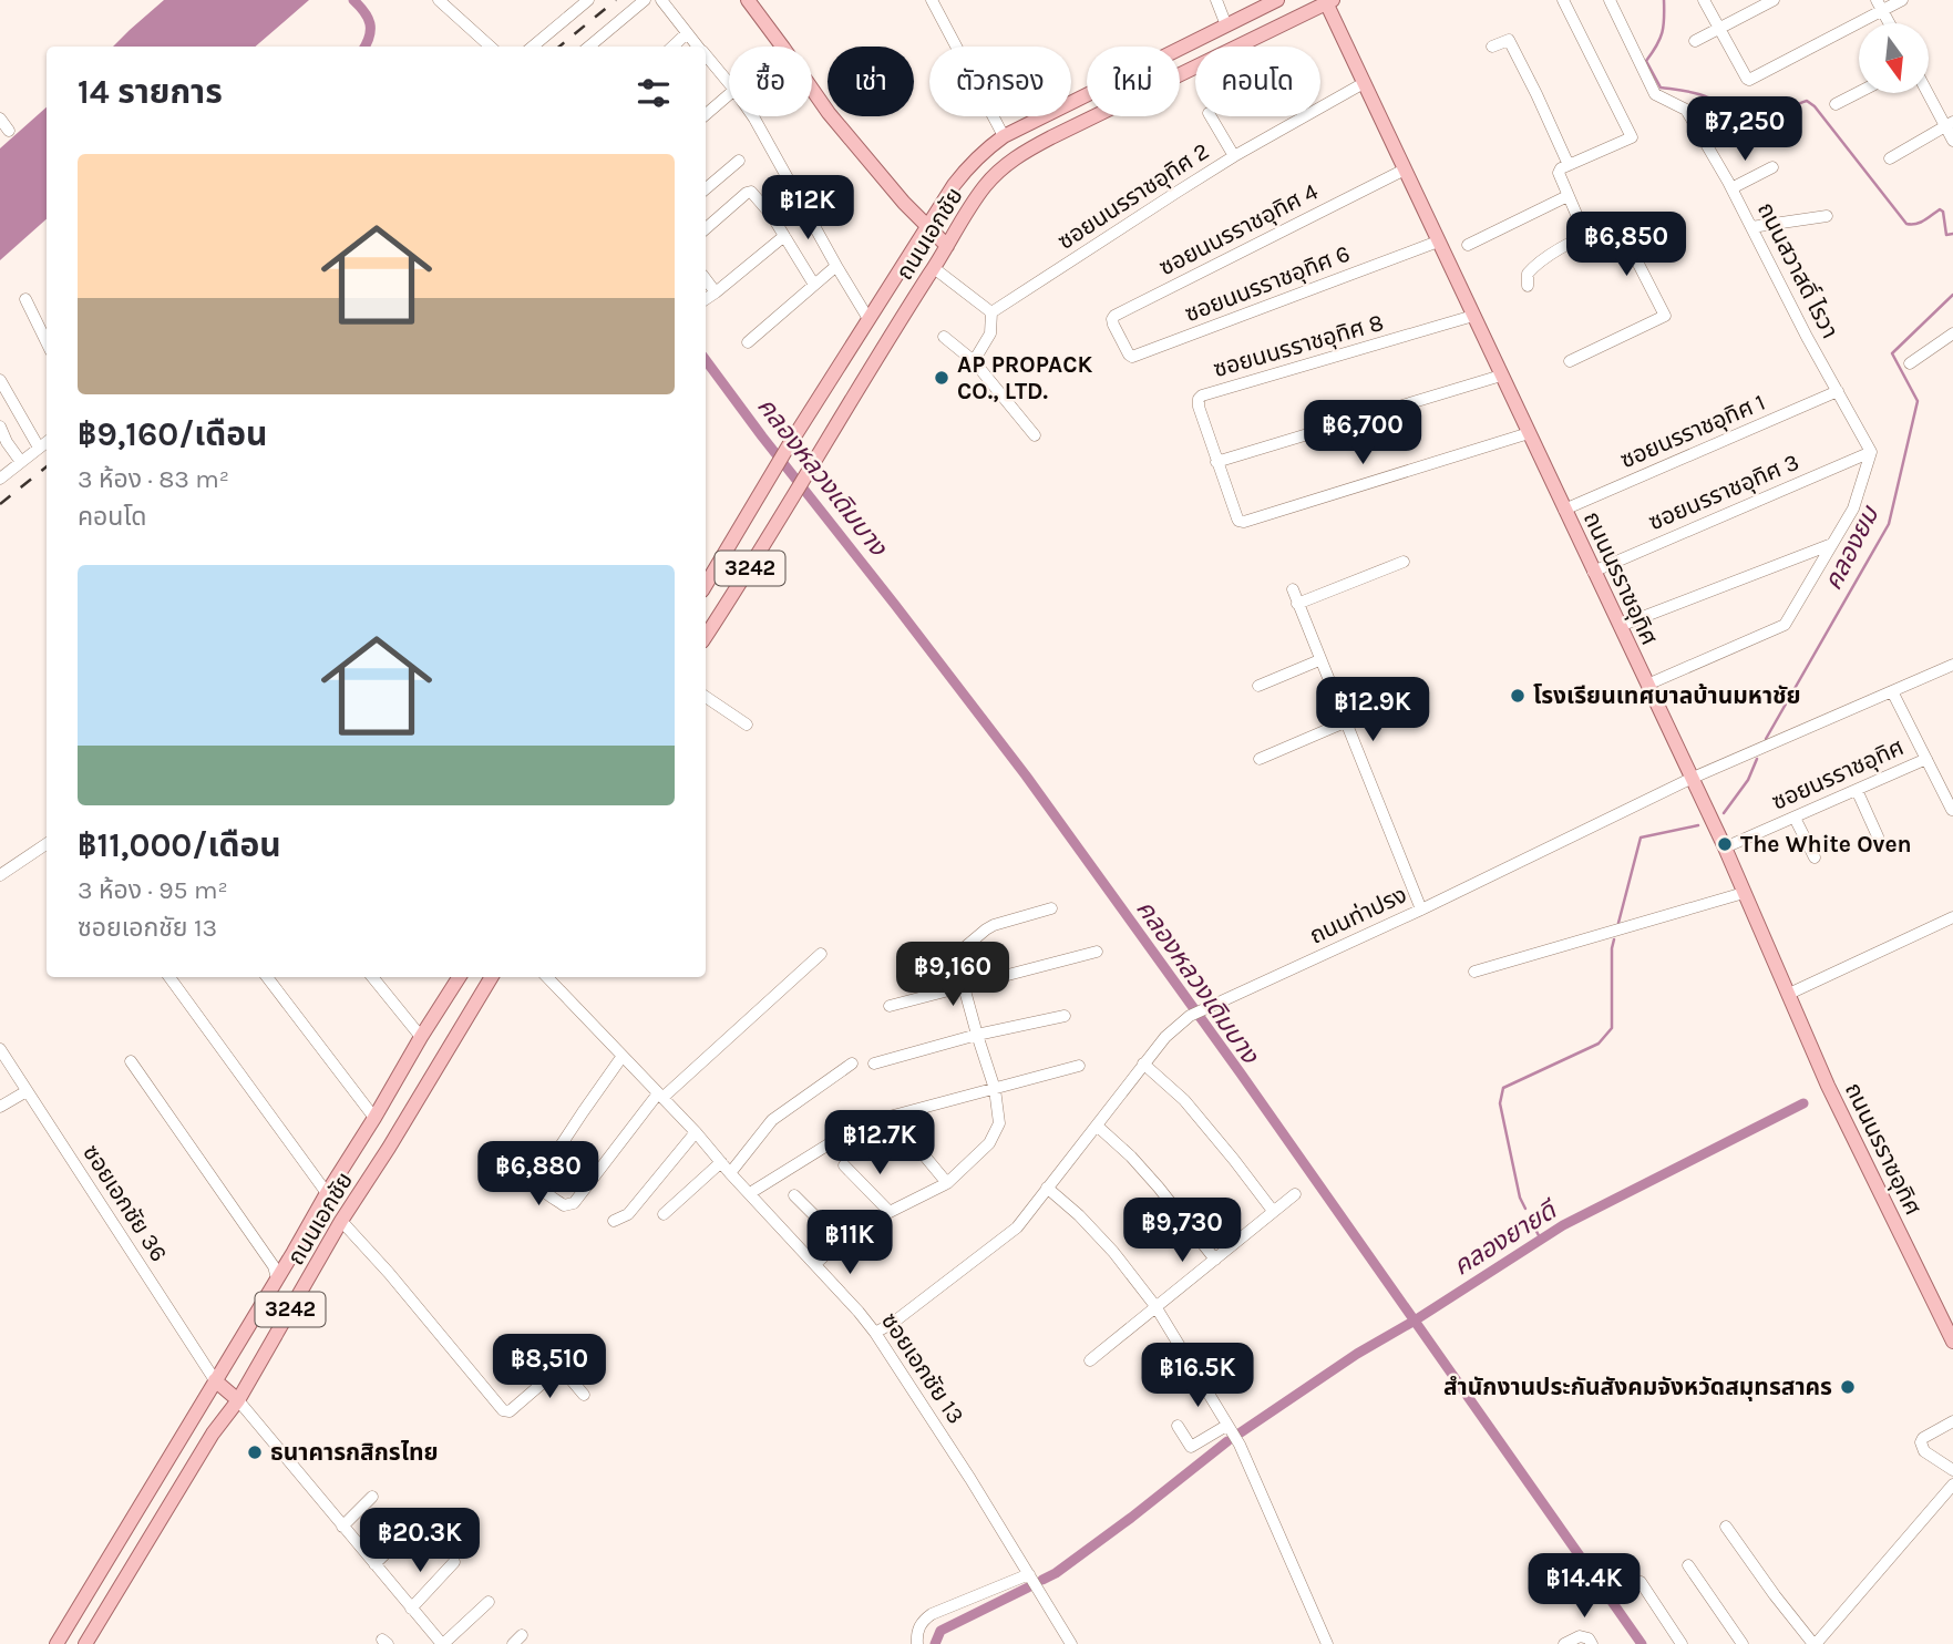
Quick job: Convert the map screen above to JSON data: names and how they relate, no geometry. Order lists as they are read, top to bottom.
{
  "streets": {
    "main road": ["ถนนเอกชัย", "3242", "ถนนนรราชอุทิศ"],
    "street": [
      "ซอยนนรราชอุทิศ 2",
      "ซอยนนรราชอุทิศ 4",
      "ถนนสวาสดิ์ ไรวา",
      "ซอยนนรราชอุทิศ 6",
      "ซอยนนรราชอุทิศ 8",
      "ซอยนรราชอุทิศ 1",
      "ซอยนรราชอุทิศ 3",
      "ซอยนรราชอุทิศ",
      "ถนนท่าปรง",
      "ซอยเอกชัย 36",
      "ซอยเอกชัย 13"
    ]
  },
  "crossings": [
    ["ซอยนนรราชอุทิศ 2", "ถนนนรราชอุทิศ"],
    ["ซอยนนรราชอุทิศ 4", "ซอยนนรราชอุทิศ 6"],
    ["ซอยนนรราชอุทิศ 4", "ถนนนรราชอุทิศ"],
    ["ถนนเอกชัย", "ถนนนรราชอุทิศ"],
    ["ถนนเอกชัย", "ซอยเอกชัย 36"],
    ["ถนนสวาสดิ์ ไรวา", "ซอยนรราชอุทิศ 1"],
    ["ถนนสวาสดิ์ ไรวา", "ซอยนรราชอุทิศ 3"],
    ["ซอยนนรราชอุทิศ 6", "ถนนนรราชอุทิศ"],
    ["ซอยนนรราชอุทิศ 8", "ถนนนรราชอุทิศ"],
    ["ซอยนรราชอุทิศ 1", "ถนนนรราชอุทิศ"],
    ["ซอยนรราชอุทิศ 3", "ถนนนรราชอุทิศ"],
    ["ถนนนรราชอุทิศ", "ซอยนรราชอุทิศ"],
    ["ถนนนรราชอุทิศ", "ถนนท่าปรง"],
    ["ถนนท่าปรง", "ซอยเอกชัย 13"]
  ],
  "water": ["คลองหลวงเดิมบาง", "คลองยม", "คลองยายดี"],
  "places": [
    "AP PROPACK CO., LTD.",
    "โรงเรียนเทศบาลบ้านมหาชัย",
    "The White Oven",
    "สำนักงานประกันสังคมจังหวัดสมุทรสาคร",
    "ธนาคารกสิกรไทย"
  ],
  "north": "bottom",
  "page": {
    "chip": [
      "ซื้อ",
      "เช่า",
      "ตัวกรอง",
      "ใหม่",
      "คอนโด"
    ],
    "heading": "14 รายการ",
    "price": [
      "฿7,250",
      "฿12K",
      "฿6,850",
      "฿6,700",
      "฿12.9K",
      "฿9,160",
      "฿12.7K",
      "฿6,880",
      "฿9,730",
      "฿11K",
      "฿8,510",
      "฿16.5K",
      "฿20.3K",
      "฿14.4K"
    ],
    "list": [
      {
        "name": "฿9,160/เดือน",
        "note": "3 ห้อง · 83 m² · คอนโด"
      },
      {
        "name": "฿11,000/เดือน",
        "note": "3 ห้อง · 95 m² · ซอยเอกชัย 13"
      }
    ]
  }
}
